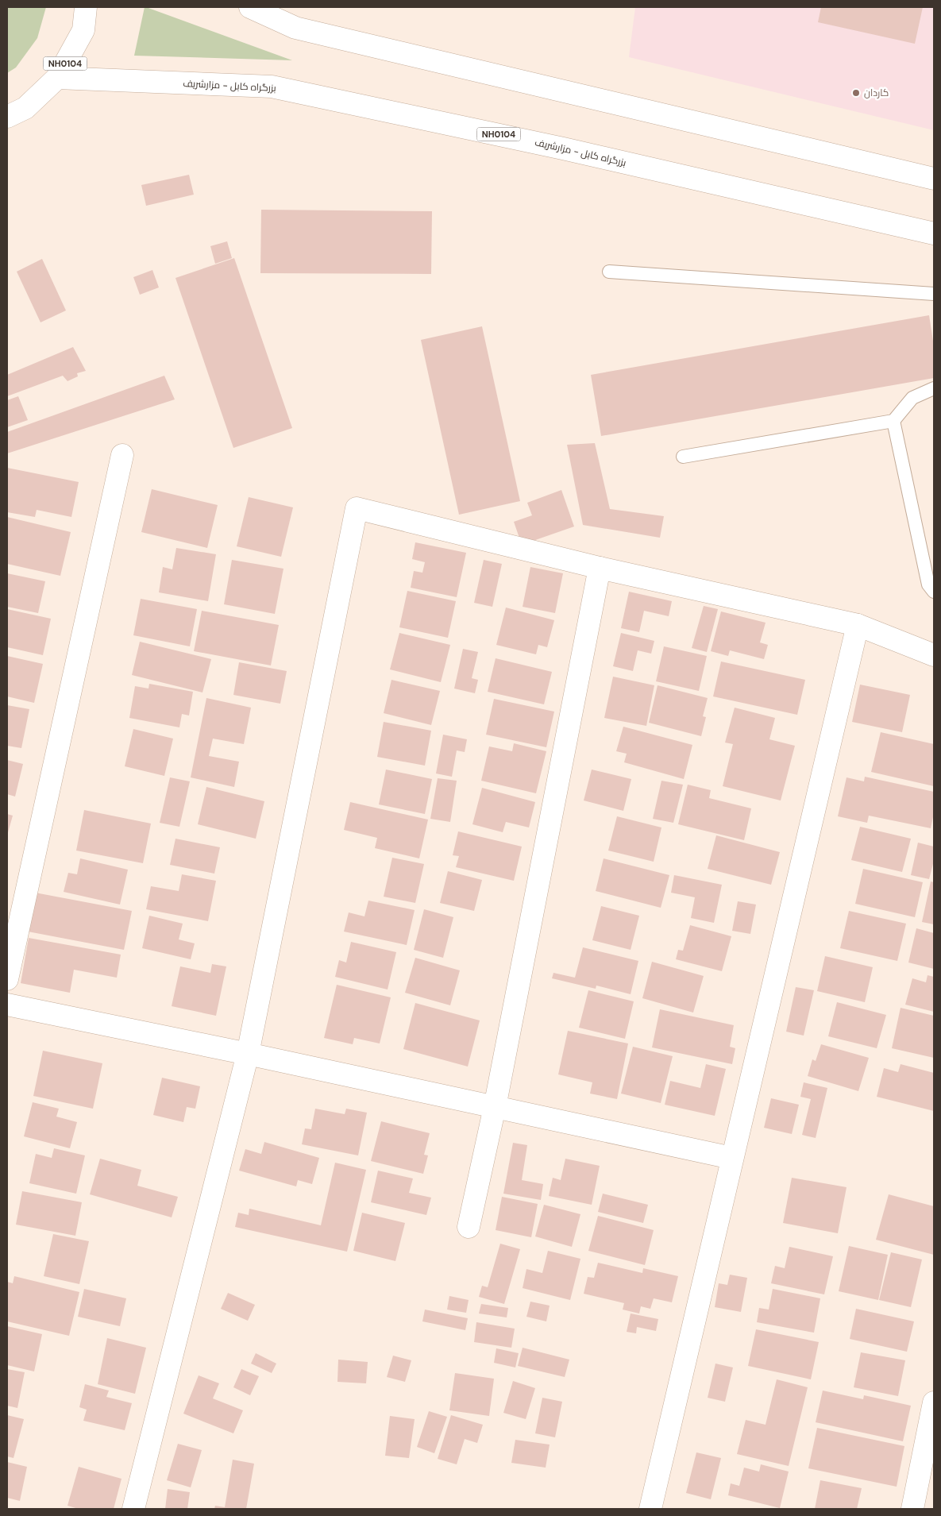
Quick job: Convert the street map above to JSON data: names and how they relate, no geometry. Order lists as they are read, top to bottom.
{
  "streets": {
    "main road": ["NH0104", "بزرگراه کابل - مزارشریف"]
  },
  "crossings": [
    ["NH0104", "بزرگراه کابل - مزارشریف"]
  ],
  "places": ["کاردان"]
}
